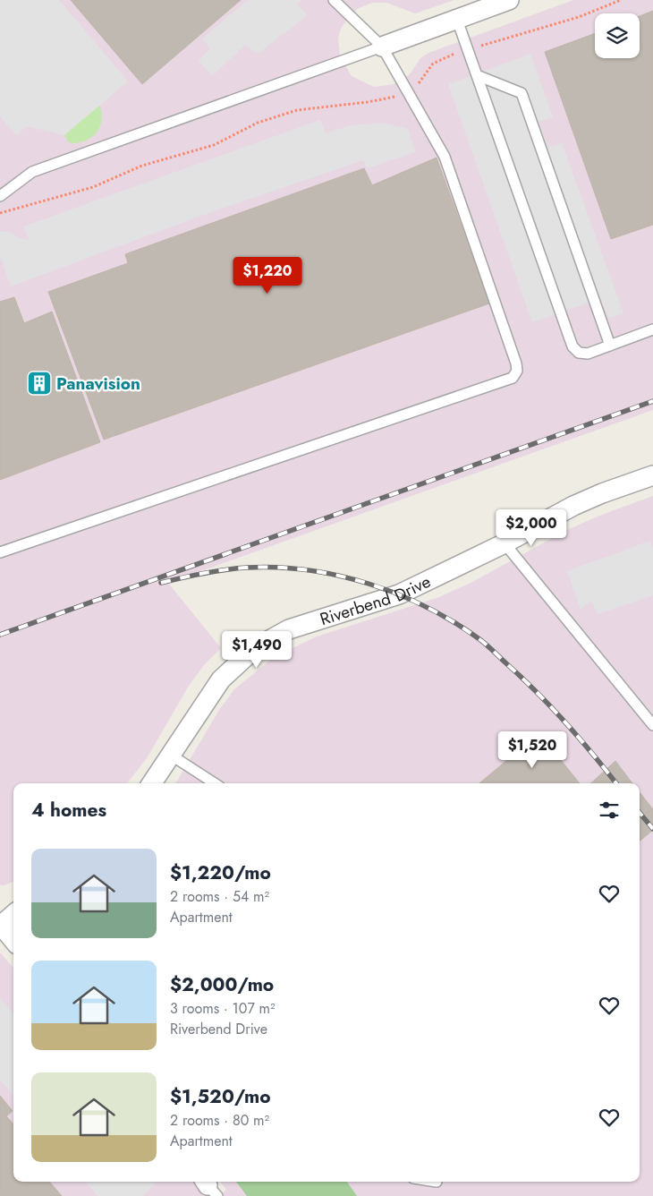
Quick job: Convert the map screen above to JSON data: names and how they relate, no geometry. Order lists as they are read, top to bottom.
{
  "streets": {
    "street": ["Riverbend Drive"]
  },
  "places": {
    "building": ["Panavision"]
  },
  "page": {
    "price": [
      "$1,220",
      "$2,000",
      "$1,490",
      "$1,520"
    ],
    "heading": "4 homes",
    "list": [
      {
        "name": "$1,220/mo",
        "note": "2 rooms · 54 m² · Apartment"
      },
      {
        "name": "$2,000/mo",
        "note": "3 rooms · 107 m² · Riverbend Drive"
      },
      {
        "name": "$1,520/mo",
        "note": "2 rooms · 80 m² · Apartment"
      }
    ]
  }
}
